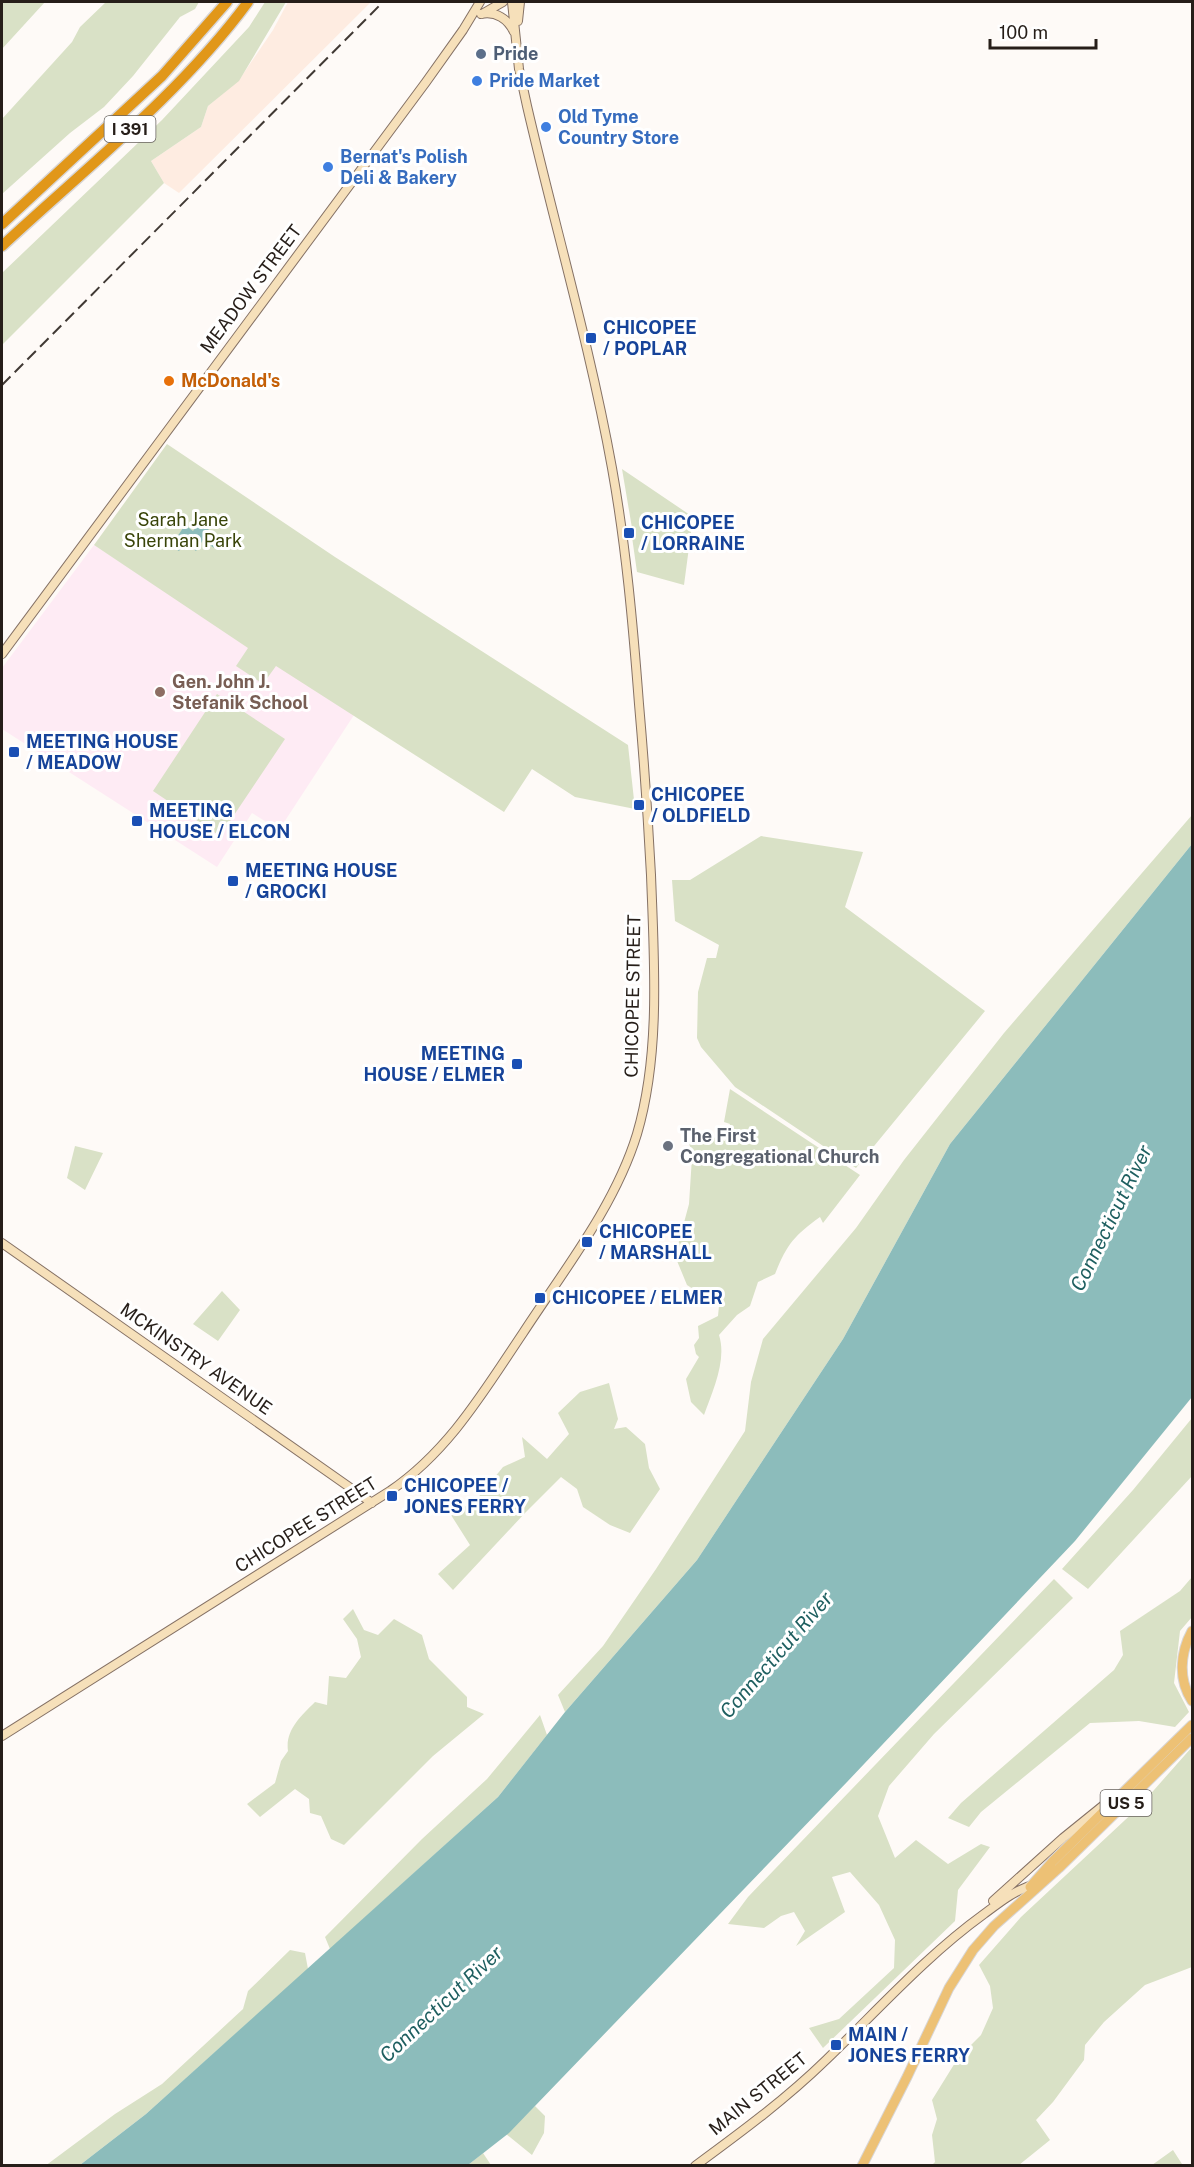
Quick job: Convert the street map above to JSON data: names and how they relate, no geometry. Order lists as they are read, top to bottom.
{
  "streets": {
    "highway": ["I 391"],
    "main road": [
      "MEADOW STREET",
      "CHICOPEE STREET",
      "MCKINSTRY AVENUE",
      "US 5",
      "MAIN STREET"
    ]
  },
  "crossings": [
    ["CHICOPEE STREET", "MCKINSTRY AVENUE"],
    ["US 5", "MAIN STREET"]
  ],
  "water": ["Connecticut River"],
  "parks": ["Sarah Jane Sherman Park"],
  "places": {
    "other": [
      "Pride",
      "Pride Market",
      "Old Tyme Country Store",
      "Bernat's Polish Deli & Bakery",
      "McDonald's",
      "Gen. John J. Stefanik School",
      "The First Congregational Church"
    ],
    "transit": [
      "CHICOPEE / POPLAR",
      "CHICOPEE / LORRAINE",
      "MEETING HOUSE / MEADOW",
      "CHICOPEE / OLDFIELD",
      "MEETING HOUSE / ELCON",
      "MEETING HOUSE / GROCKI",
      "MEETING HOUSE / ELMER",
      "CHICOPEE / MARSHALL",
      "CHICOPEE / ELMER",
      "CHICOPEE / JONES FERRY",
      "MAIN / JONES FERRY"
    ]
  },
  "scale_bar": "100 m"
}
